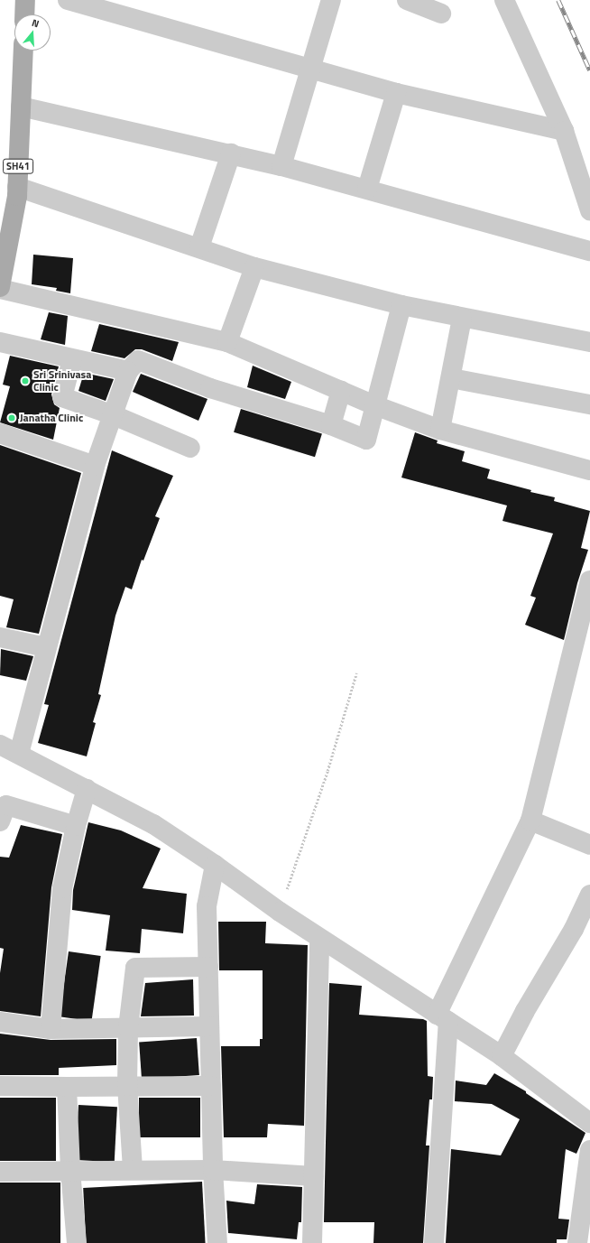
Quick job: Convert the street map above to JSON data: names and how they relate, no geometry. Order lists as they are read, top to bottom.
{
  "streets": {
    "main road": ["SH41"]
  },
  "places": ["Sri Srinivasa Clinic", "Janatha Clinic"],
  "north": "top"
}
